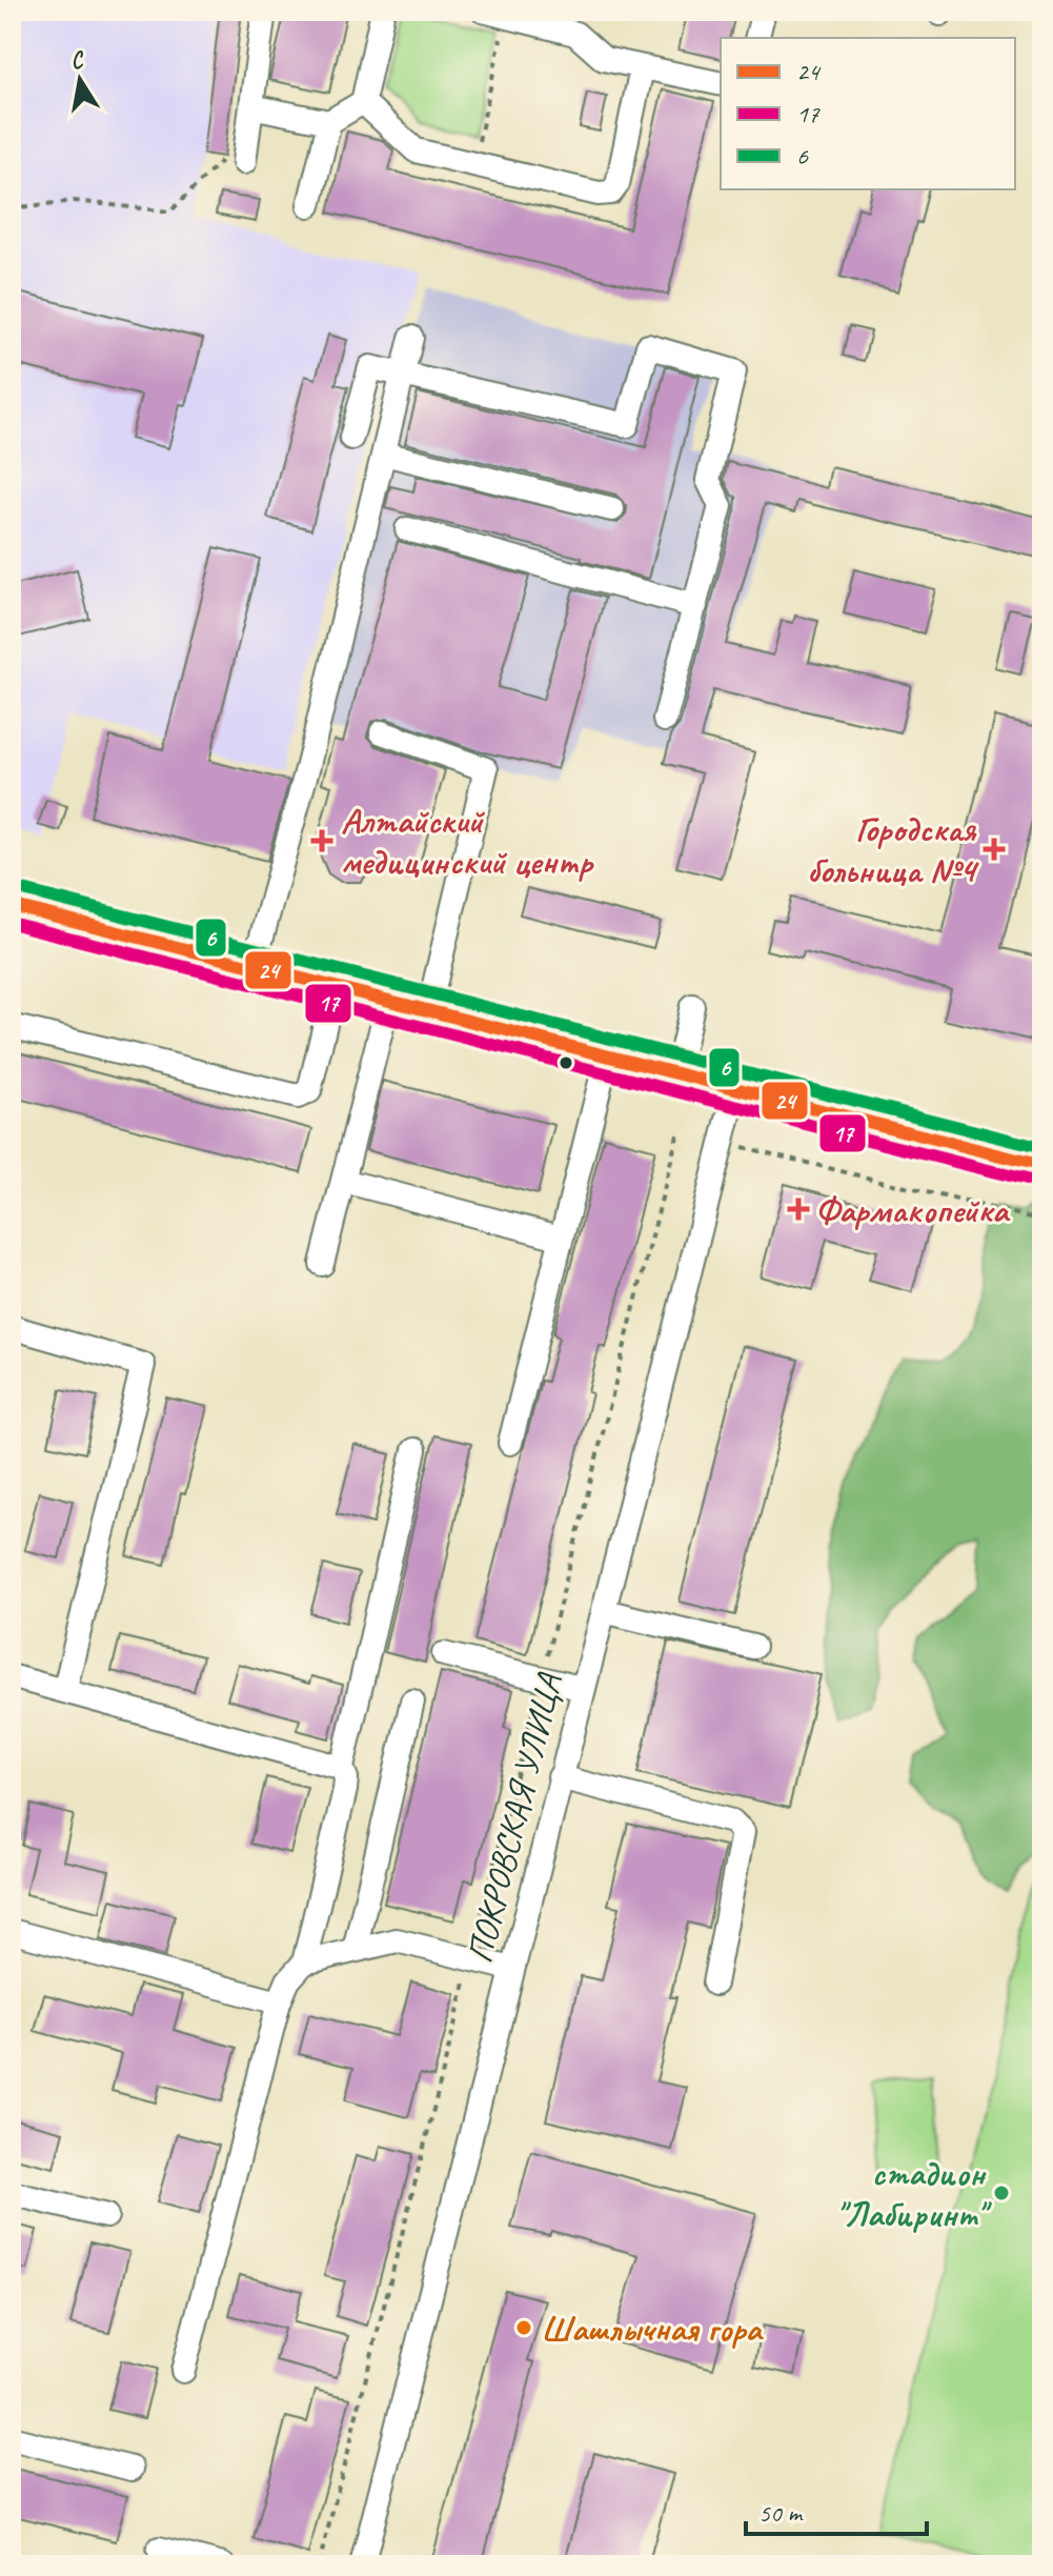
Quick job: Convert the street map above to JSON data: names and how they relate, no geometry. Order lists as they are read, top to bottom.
{
  "streets": {
    "street": ["ПОКРОВСКАЯ УЛИЦА"]
  },
  "places": {
    "health": ["Алтайский медицинский центр", "Городская больница №4", "Фармакопейка"],
    "other": ["стадион \"Лабиринт\"", "Шашлычная гора"]
  },
  "lines": ["transit line 6", "transit line 24", "transit line 17"],
  "legend": ["24", "17", "6"],
  "scale_bar": "50 m",
  "north": "top"
}
